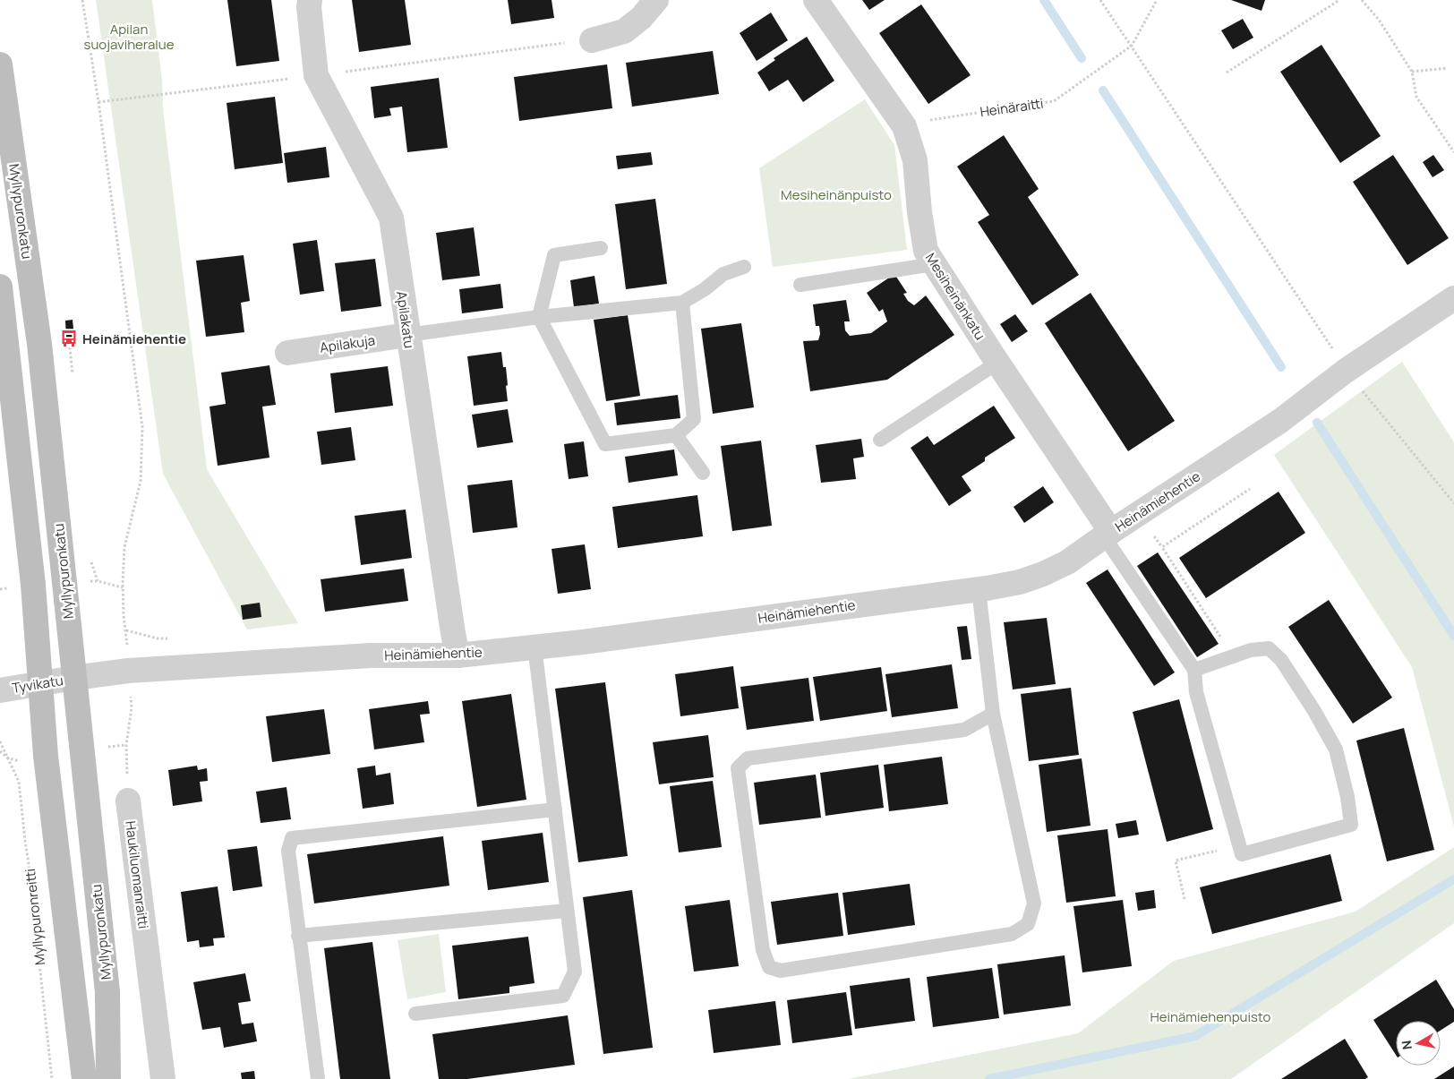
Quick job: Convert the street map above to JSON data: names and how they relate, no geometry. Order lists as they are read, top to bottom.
{
  "streets": {
    "main road": ["Myllypuronkatu"],
    "street": [
      "Mesiheinänkatu",
      "Apilakatu",
      "Apilakuja",
      "Heinämiehentie",
      "Tyvikatu",
      "Haukiluomanraitti"
    ],
    "path": ["Heinäraitti", "Myllypuronreitti"]
  },
  "crossings": [
    ["Heinäraitti", "Mesiheinänkatu"],
    ["Myllypuronkatu", "Heinämiehentie"],
    ["Myllypuronkatu", "Tyvikatu"],
    ["Mesiheinänkatu", "Heinämiehentie"],
    ["Apilakatu", "Apilakuja"],
    ["Apilakatu", "Heinämiehentie"],
    ["Heinämiehentie", "Tyvikatu"]
  ],
  "parks": ["Apilan suojaviheralue", "Mesiheinänpuisto", "Heinämiehenpuisto"],
  "places": {
    "bus stop": ["Heinämiehentie"]
  },
  "north": "left"
}
